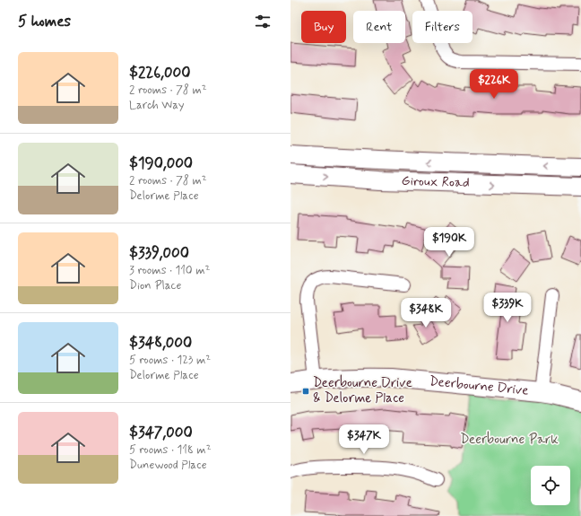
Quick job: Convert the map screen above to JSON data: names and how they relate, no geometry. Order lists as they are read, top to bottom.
{
  "streets": {
    "main road": ["Giroux Road", "Deerbourne Drive"]
  },
  "parks": ["Deerbourne Park"],
  "places": {
    "transit": ["Deerbourne Drive & Delorme Place"]
  },
  "page": {
    "heading": "5 homes",
    "chip": ["Buy", "Rent", "Filters"],
    "list": [
      {
        "name": "$226,000",
        "note": "2 rooms · 78 m² · Larch Way"
      },
      {
        "name": "$190,000",
        "note": "2 rooms · 78 m² · Delorme Place"
      },
      {
        "name": "$339,000",
        "note": "3 rooms · 110 m² · Dion Place"
      },
      {
        "name": "$348,000",
        "note": "5 rooms · 123 m² · Delorme Place"
      },
      {
        "name": "$347,000",
        "note": "5 rooms · 118 m² · Dunewood Place"
      }
    ],
    "price": [
      "$226K",
      "$190K",
      "$339K",
      "$348K",
      "$347K"
    ]
  }
}
